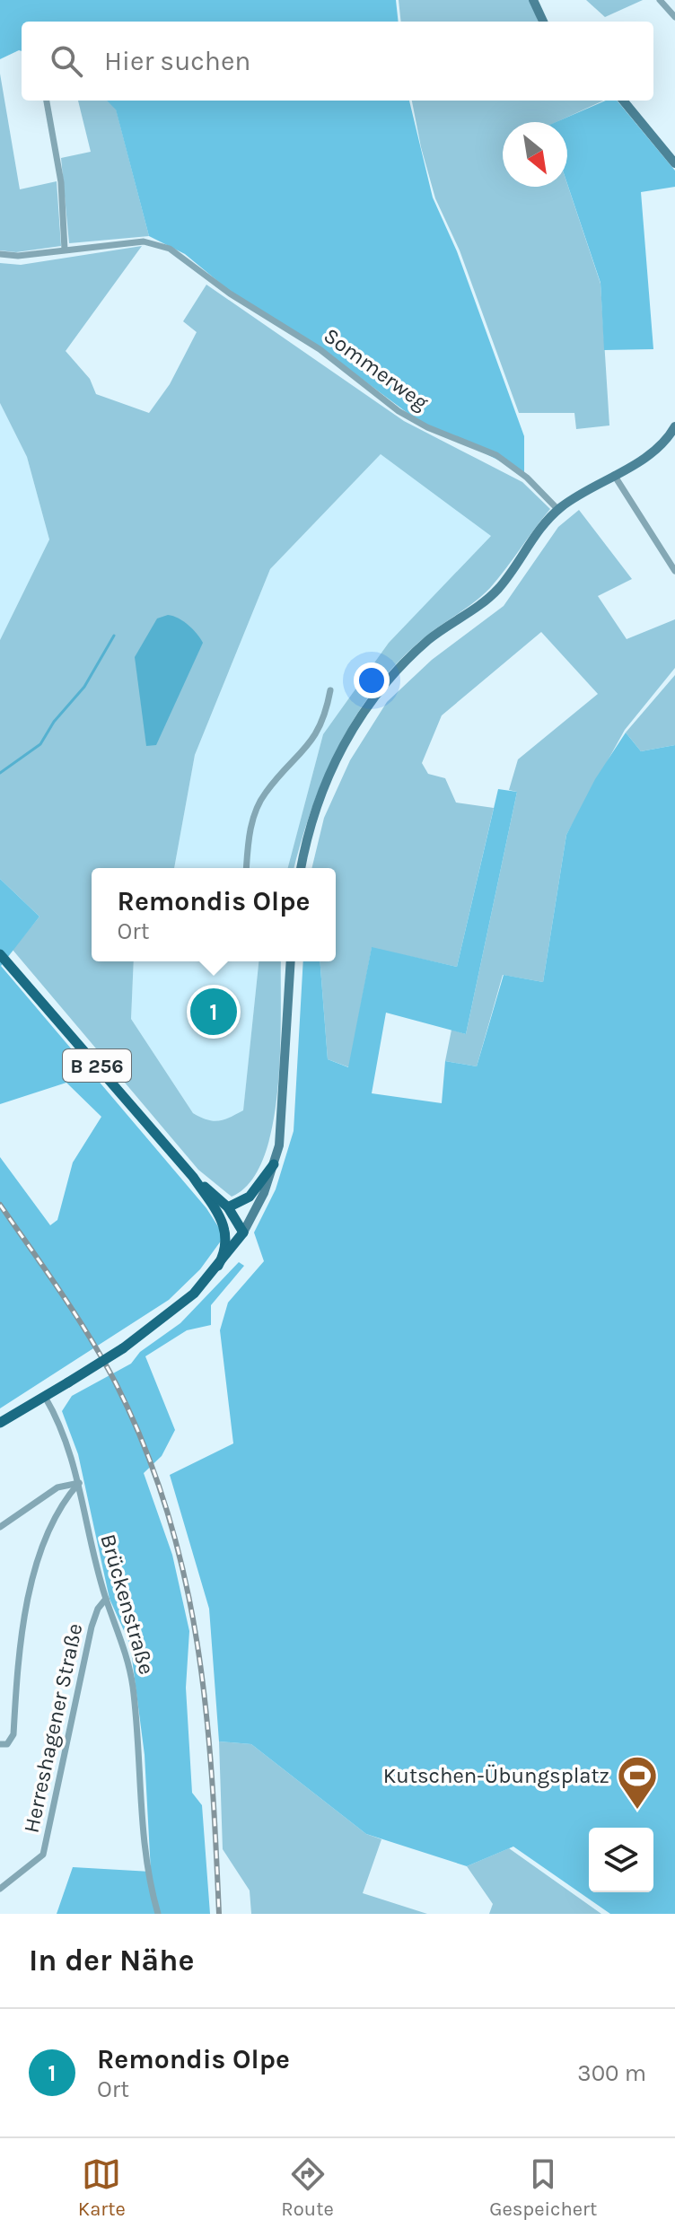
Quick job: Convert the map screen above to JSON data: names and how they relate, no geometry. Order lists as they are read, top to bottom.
{
  "streets": {
    "main road": ["B 256"],
    "street": ["Sommerweg", "Brückenstraße", "Herreshagener Straße"]
  },
  "crossings": [
    ["Brückenstraße", "Herreshagener Straße"]
  ],
  "places": {
    "sports": ["Kutschen-Übungsplatz"]
  },
  "north": "bottom right",
  "page": {
    "search": "Hier suchen",
    "popup": ["Remondis Olpe", "Ort"],
    "pins": "1",
    "heading": "In der Nähe",
    "list": [
      {
        "mark": "1",
        "name": "Remondis Olpe",
        "note": "Ort",
        "value": "300 m"
      }
    ],
    "nav": ["Karte", "Route", "Gespeichert"]
  }
}
